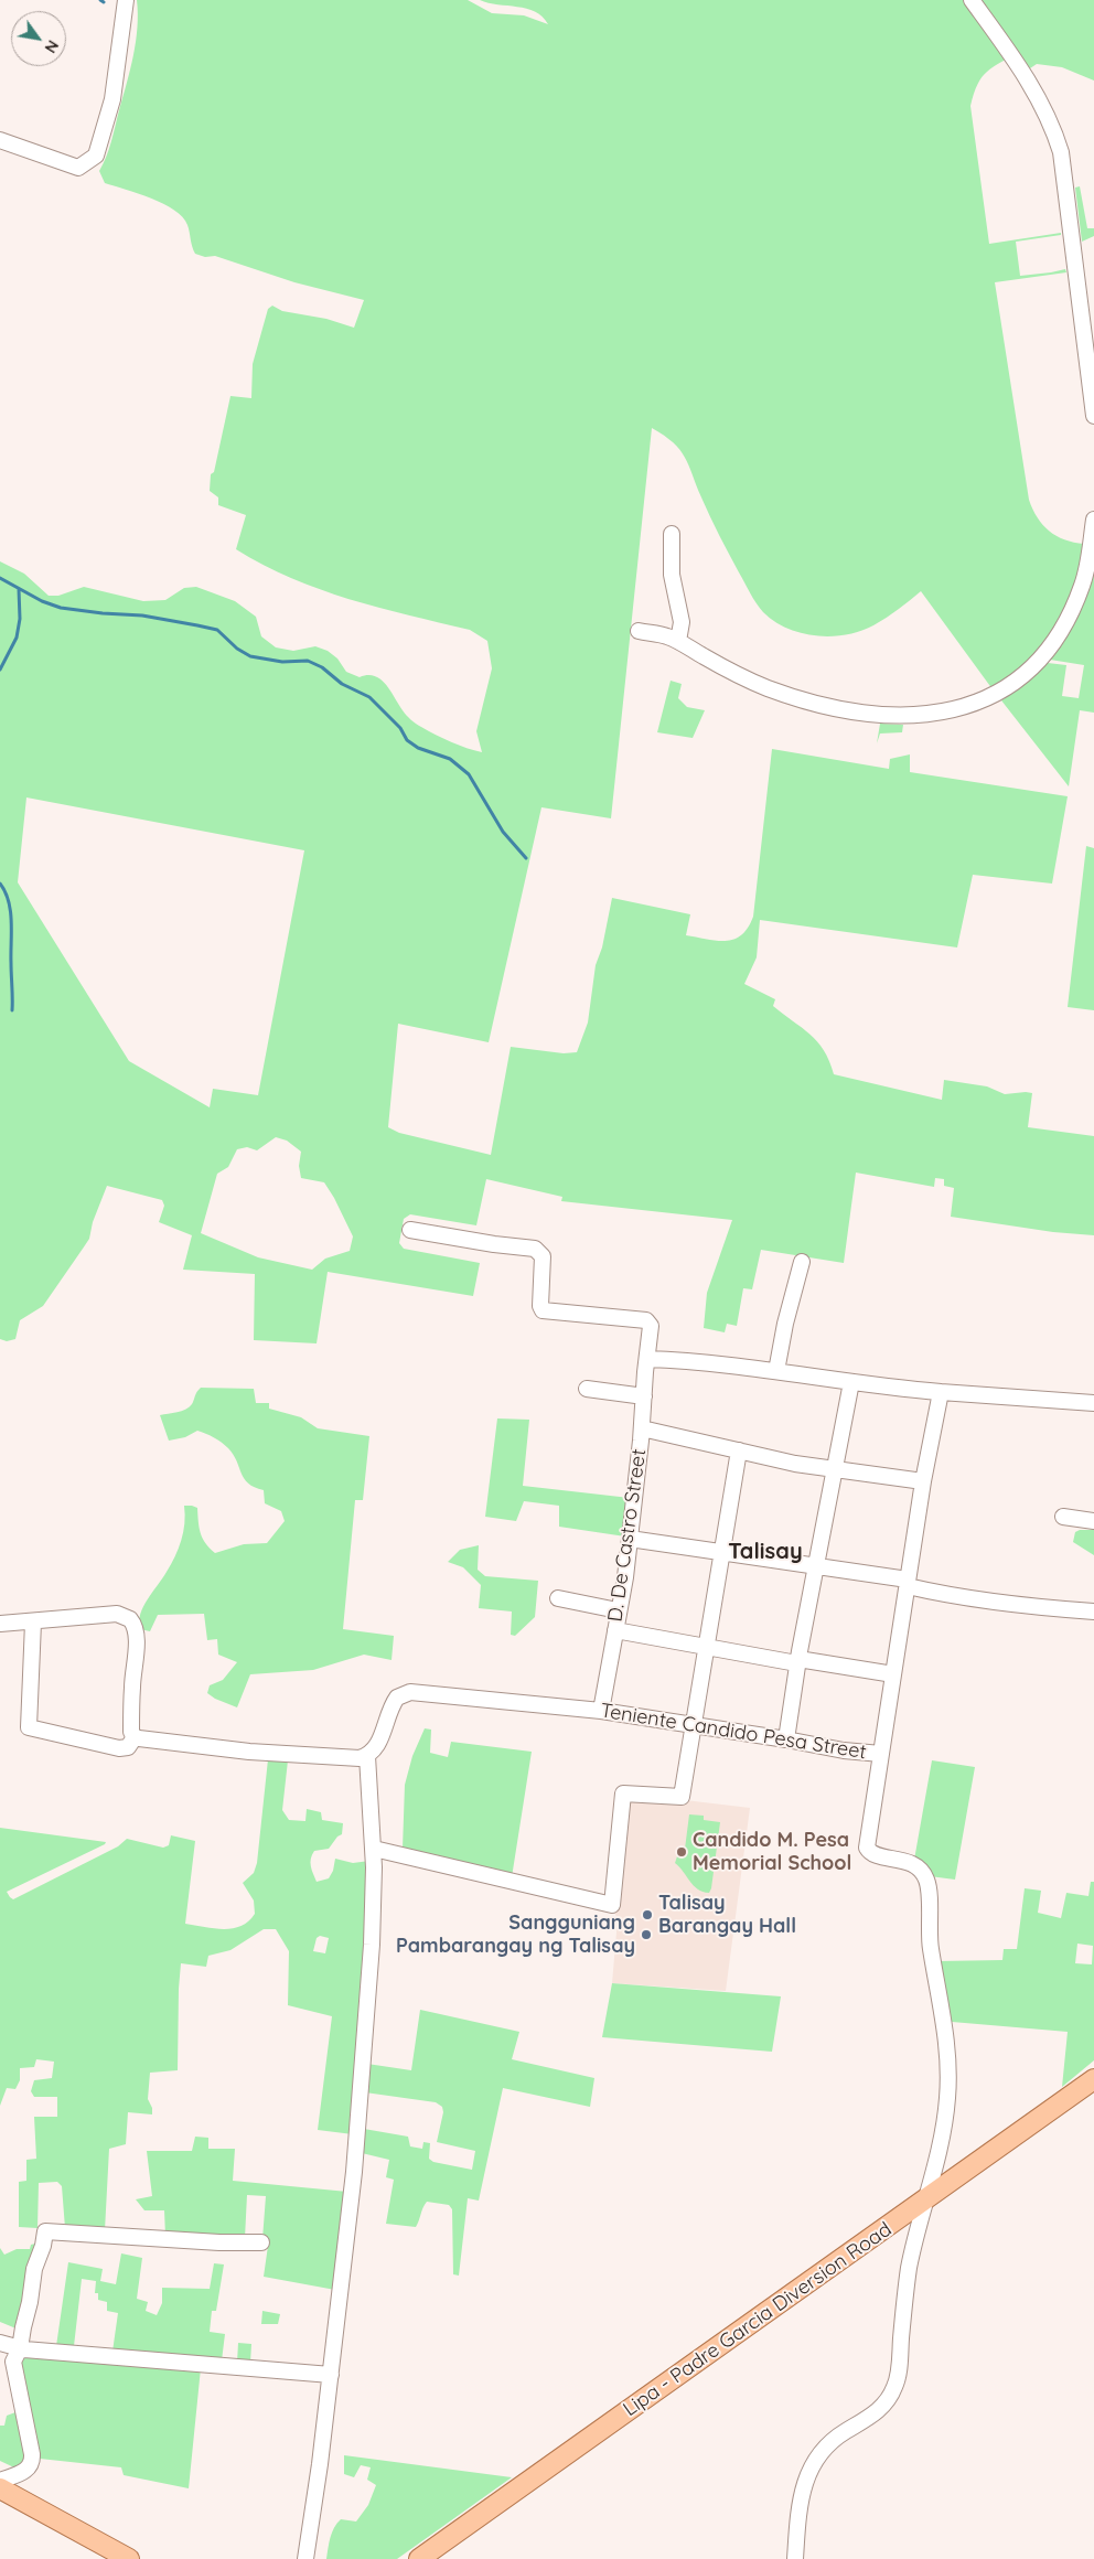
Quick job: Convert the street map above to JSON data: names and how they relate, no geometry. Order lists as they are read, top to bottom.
{
  "streets": {
    "main road": ["Lipa - Padre Garcia Diversion Road"],
    "street": ["D. De Castro Street", "Teniente Candido Pesa Street"]
  },
  "crossings": [
    ["D. De Castro Street", "Teniente Candido Pesa Street"]
  ],
  "districts": ["Talisay"],
  "places": ["Candido M. Pesa Memorial School", "Talisay Barangay Hall", "Sangguniang Pambarangay ng Talisay"],
  "north": "bottom right"
}
